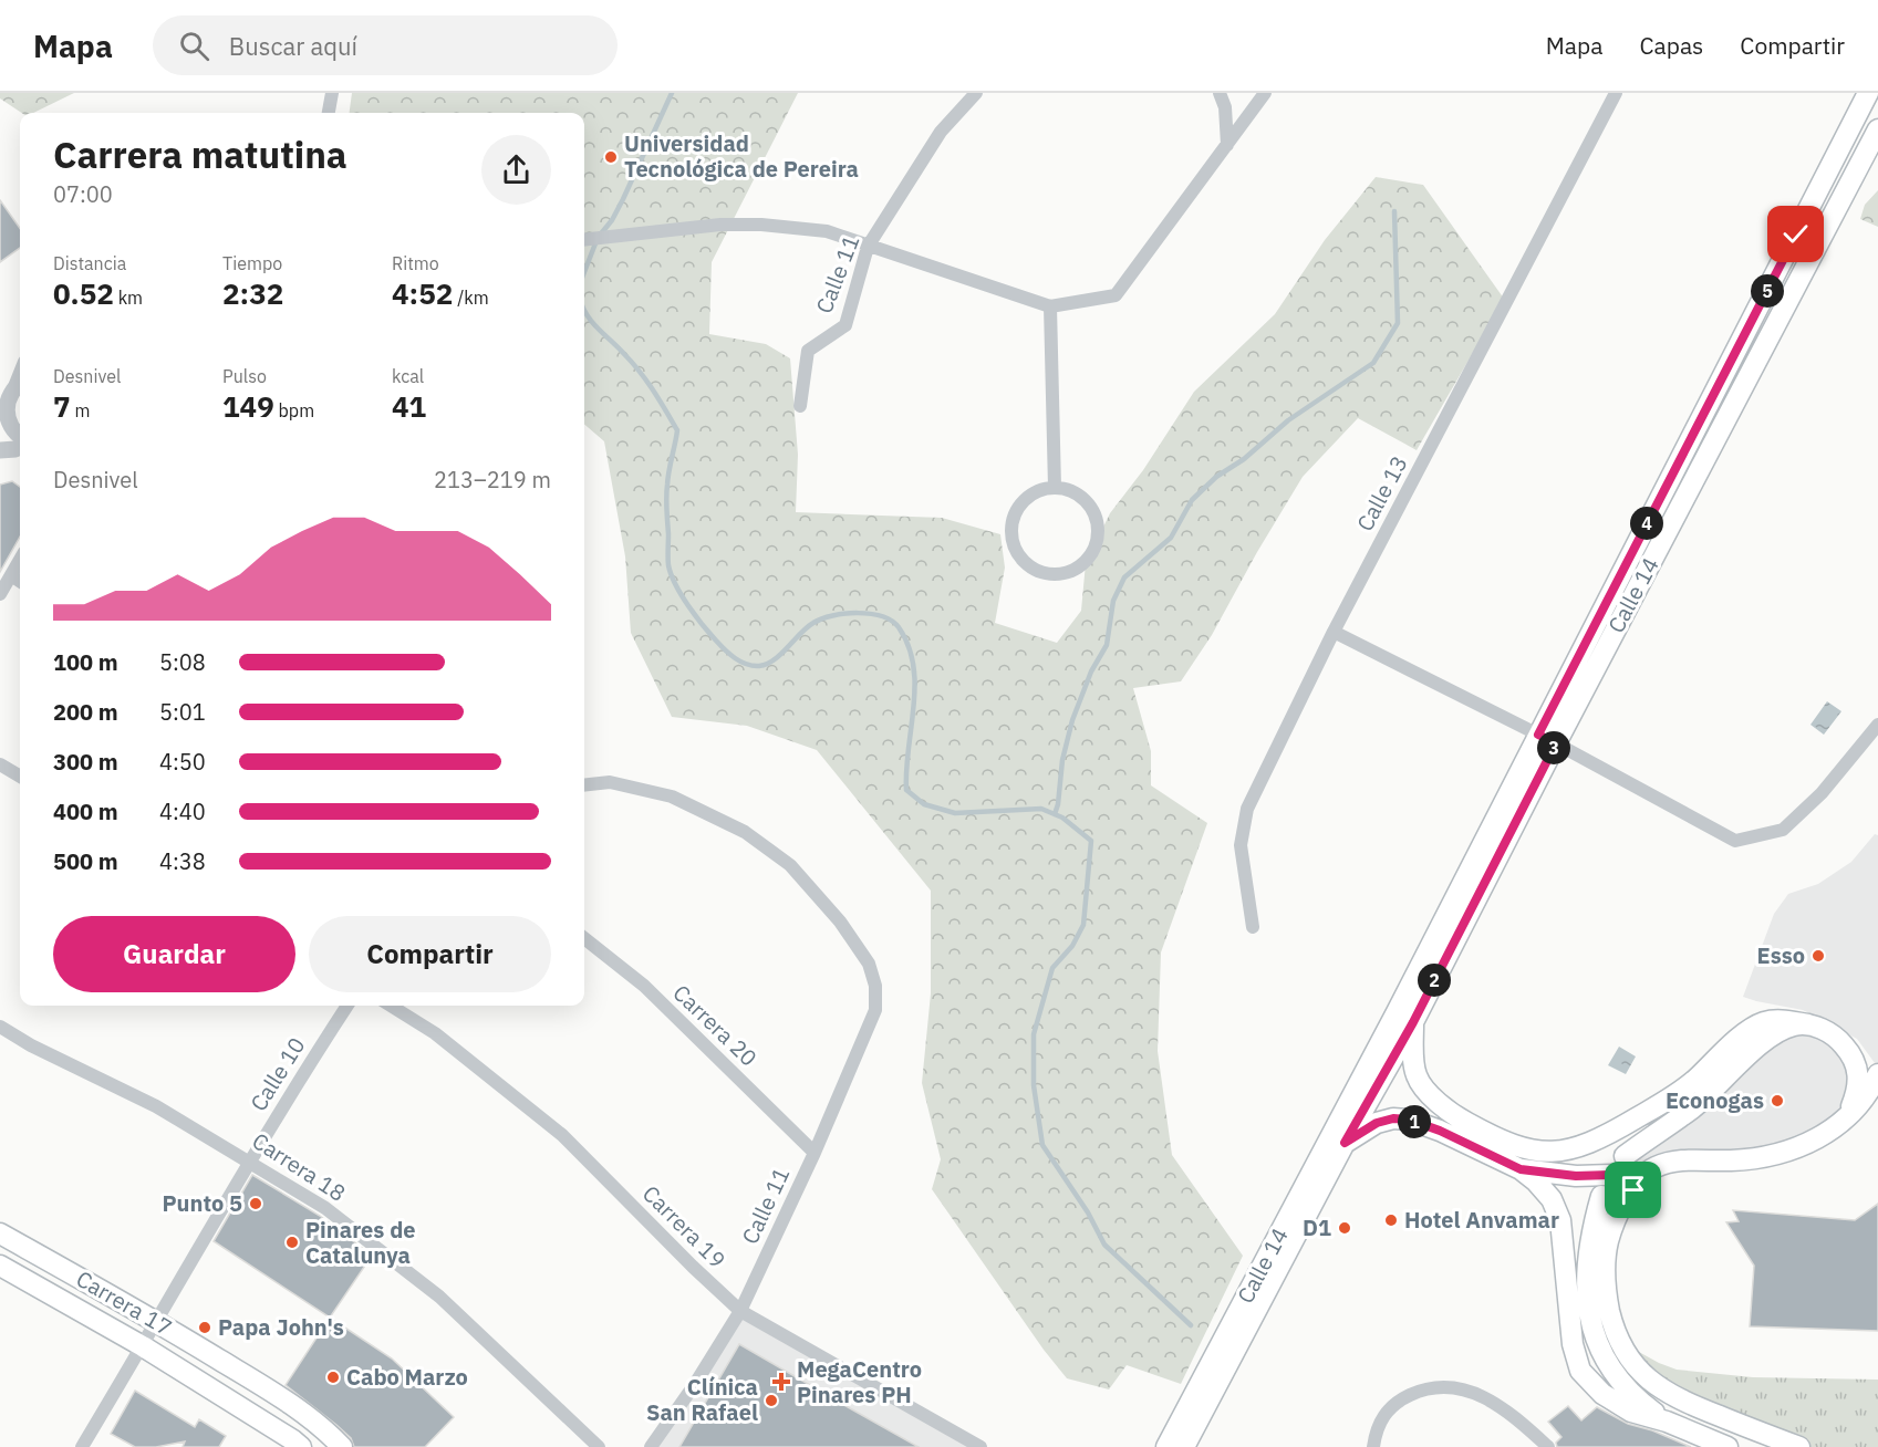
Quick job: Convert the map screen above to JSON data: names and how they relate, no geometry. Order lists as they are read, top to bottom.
{
  "streets": {
    "main road": ["Calle 14", "Carrera 17"],
    "street": [
      "Calle 11",
      "Calle 13",
      "Carrera 20",
      "Calle 10",
      "Carrera 18",
      "Carrera 19"
    ]
  },
  "crossings": [
    ["Calle 11", "Carrera 20"],
    ["Calle 11", "Carrera 19"],
    ["Calle 10", "Carrera 18"],
    ["Calle 10", "Carrera 17"]
  ],
  "places": {
    "other": [
      "Universidad Tecnológica de Pereira",
      "Esso",
      "Econogas",
      "Punto 5",
      "Hotel Anvamar",
      "D1",
      "Pinares de Catalunya",
      "Papa John's",
      "Cabo Marzo",
      "Clínica San Rafael"
    ],
    "health": ["MegaCentro Pinares PH"]
  },
  "page": {
    "header": "Mapa",
    "search": "Buscar aquí",
    "nav": ["Mapa", "Capas", "Compartir"],
    "heading": ["Carrera matutina", "07:00"],
    "stats": [
      ["Distancia", "0.52 km"],
      ["Tiempo", "2:32"],
      ["Ritmo", "4:52 /km"],
      ["Desnivel", "7 m"],
      ["Pulso", "149 bpm"],
      ["kcal", "41"]
    ],
    "pins": [
      "5",
      "4",
      "3",
      "2",
      "1"
    ],
    "chart": ["Desnivel", "213–219 m"],
    "list": [
      {
        "name": "100 m",
        "note": "5:08"
      },
      {
        "name": "200 m",
        "note": "5:01"
      },
      {
        "name": "300 m",
        "note": "4:50"
      },
      {
        "name": "400 m",
        "note": "4:40"
      },
      {
        "name": "500 m",
        "note": "4:38"
      }
    ],
    "buttons": ["Guardar", "Compartir"]
  }
}
